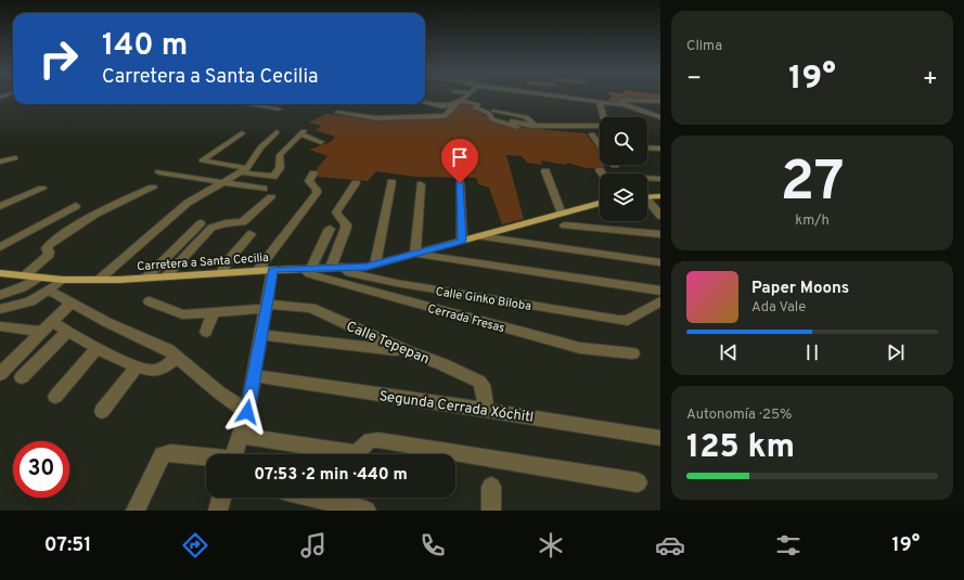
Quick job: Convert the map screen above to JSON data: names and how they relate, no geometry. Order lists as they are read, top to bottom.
{
  "streets": {
    "main road": ["Carretera a Santa Cecilia"],
    "street": [
      "Calle Ginko Biloba",
      "Cerrada Fresas",
      "Calle Tepepan",
      "Segunda Cerrada Xóchitl"
    ]
  },
  "crossings": [
    ["Carretera a Santa Cecilia", "Calle Ginko Biloba"],
    ["Carretera a Santa Cecilia", "Cerrada Fresas"],
    ["Calle Tepepan", "Segunda Cerrada Xóchitl"]
  ],
  "page": {
    "tile": [
      "Clima",
      ["27", "km/h"],
      ["Autonomía · 25%", "125 km"]
    ],
    "turn": ["140 m", "Carretera a Santa Cecilia"],
    "heat": ["−", "19°", "+"],
    "song": ["Paper Moons", "Ada Vale"],
    "limit": "30",
    "trip": "07:53 · 2 min · 440 m",
    "tabs": ["07:51", "19°"]
  }
}
